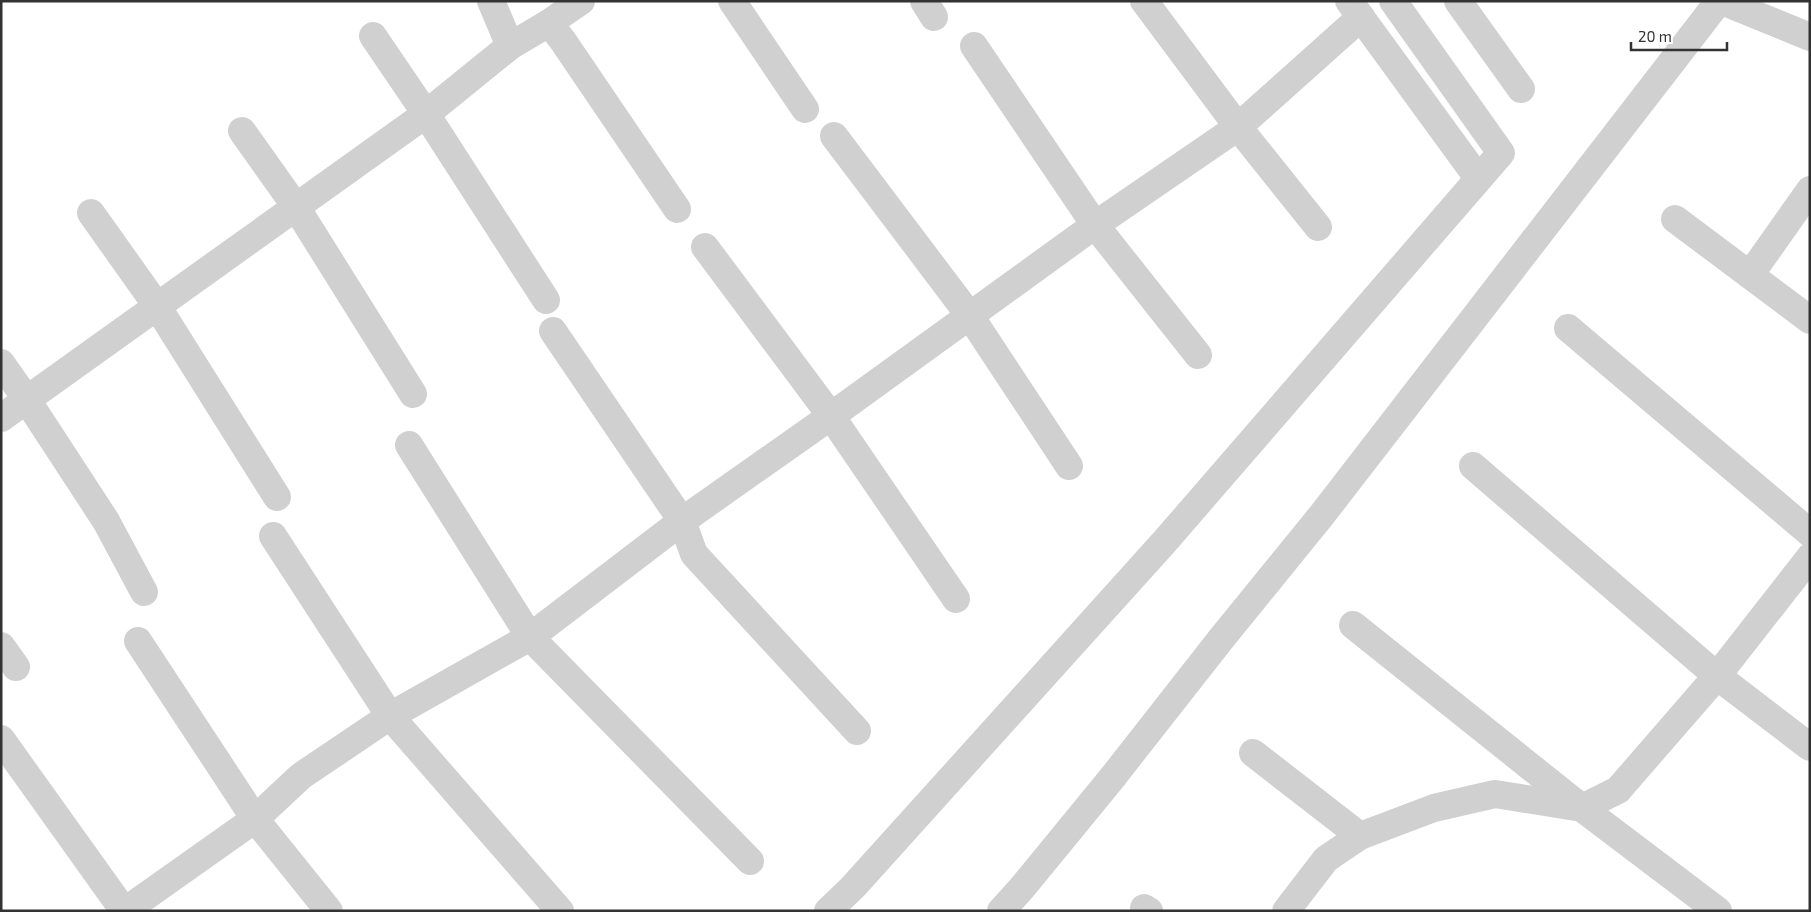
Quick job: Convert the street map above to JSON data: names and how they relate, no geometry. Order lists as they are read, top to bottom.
{
  "scale_bar": "20 m"
}
